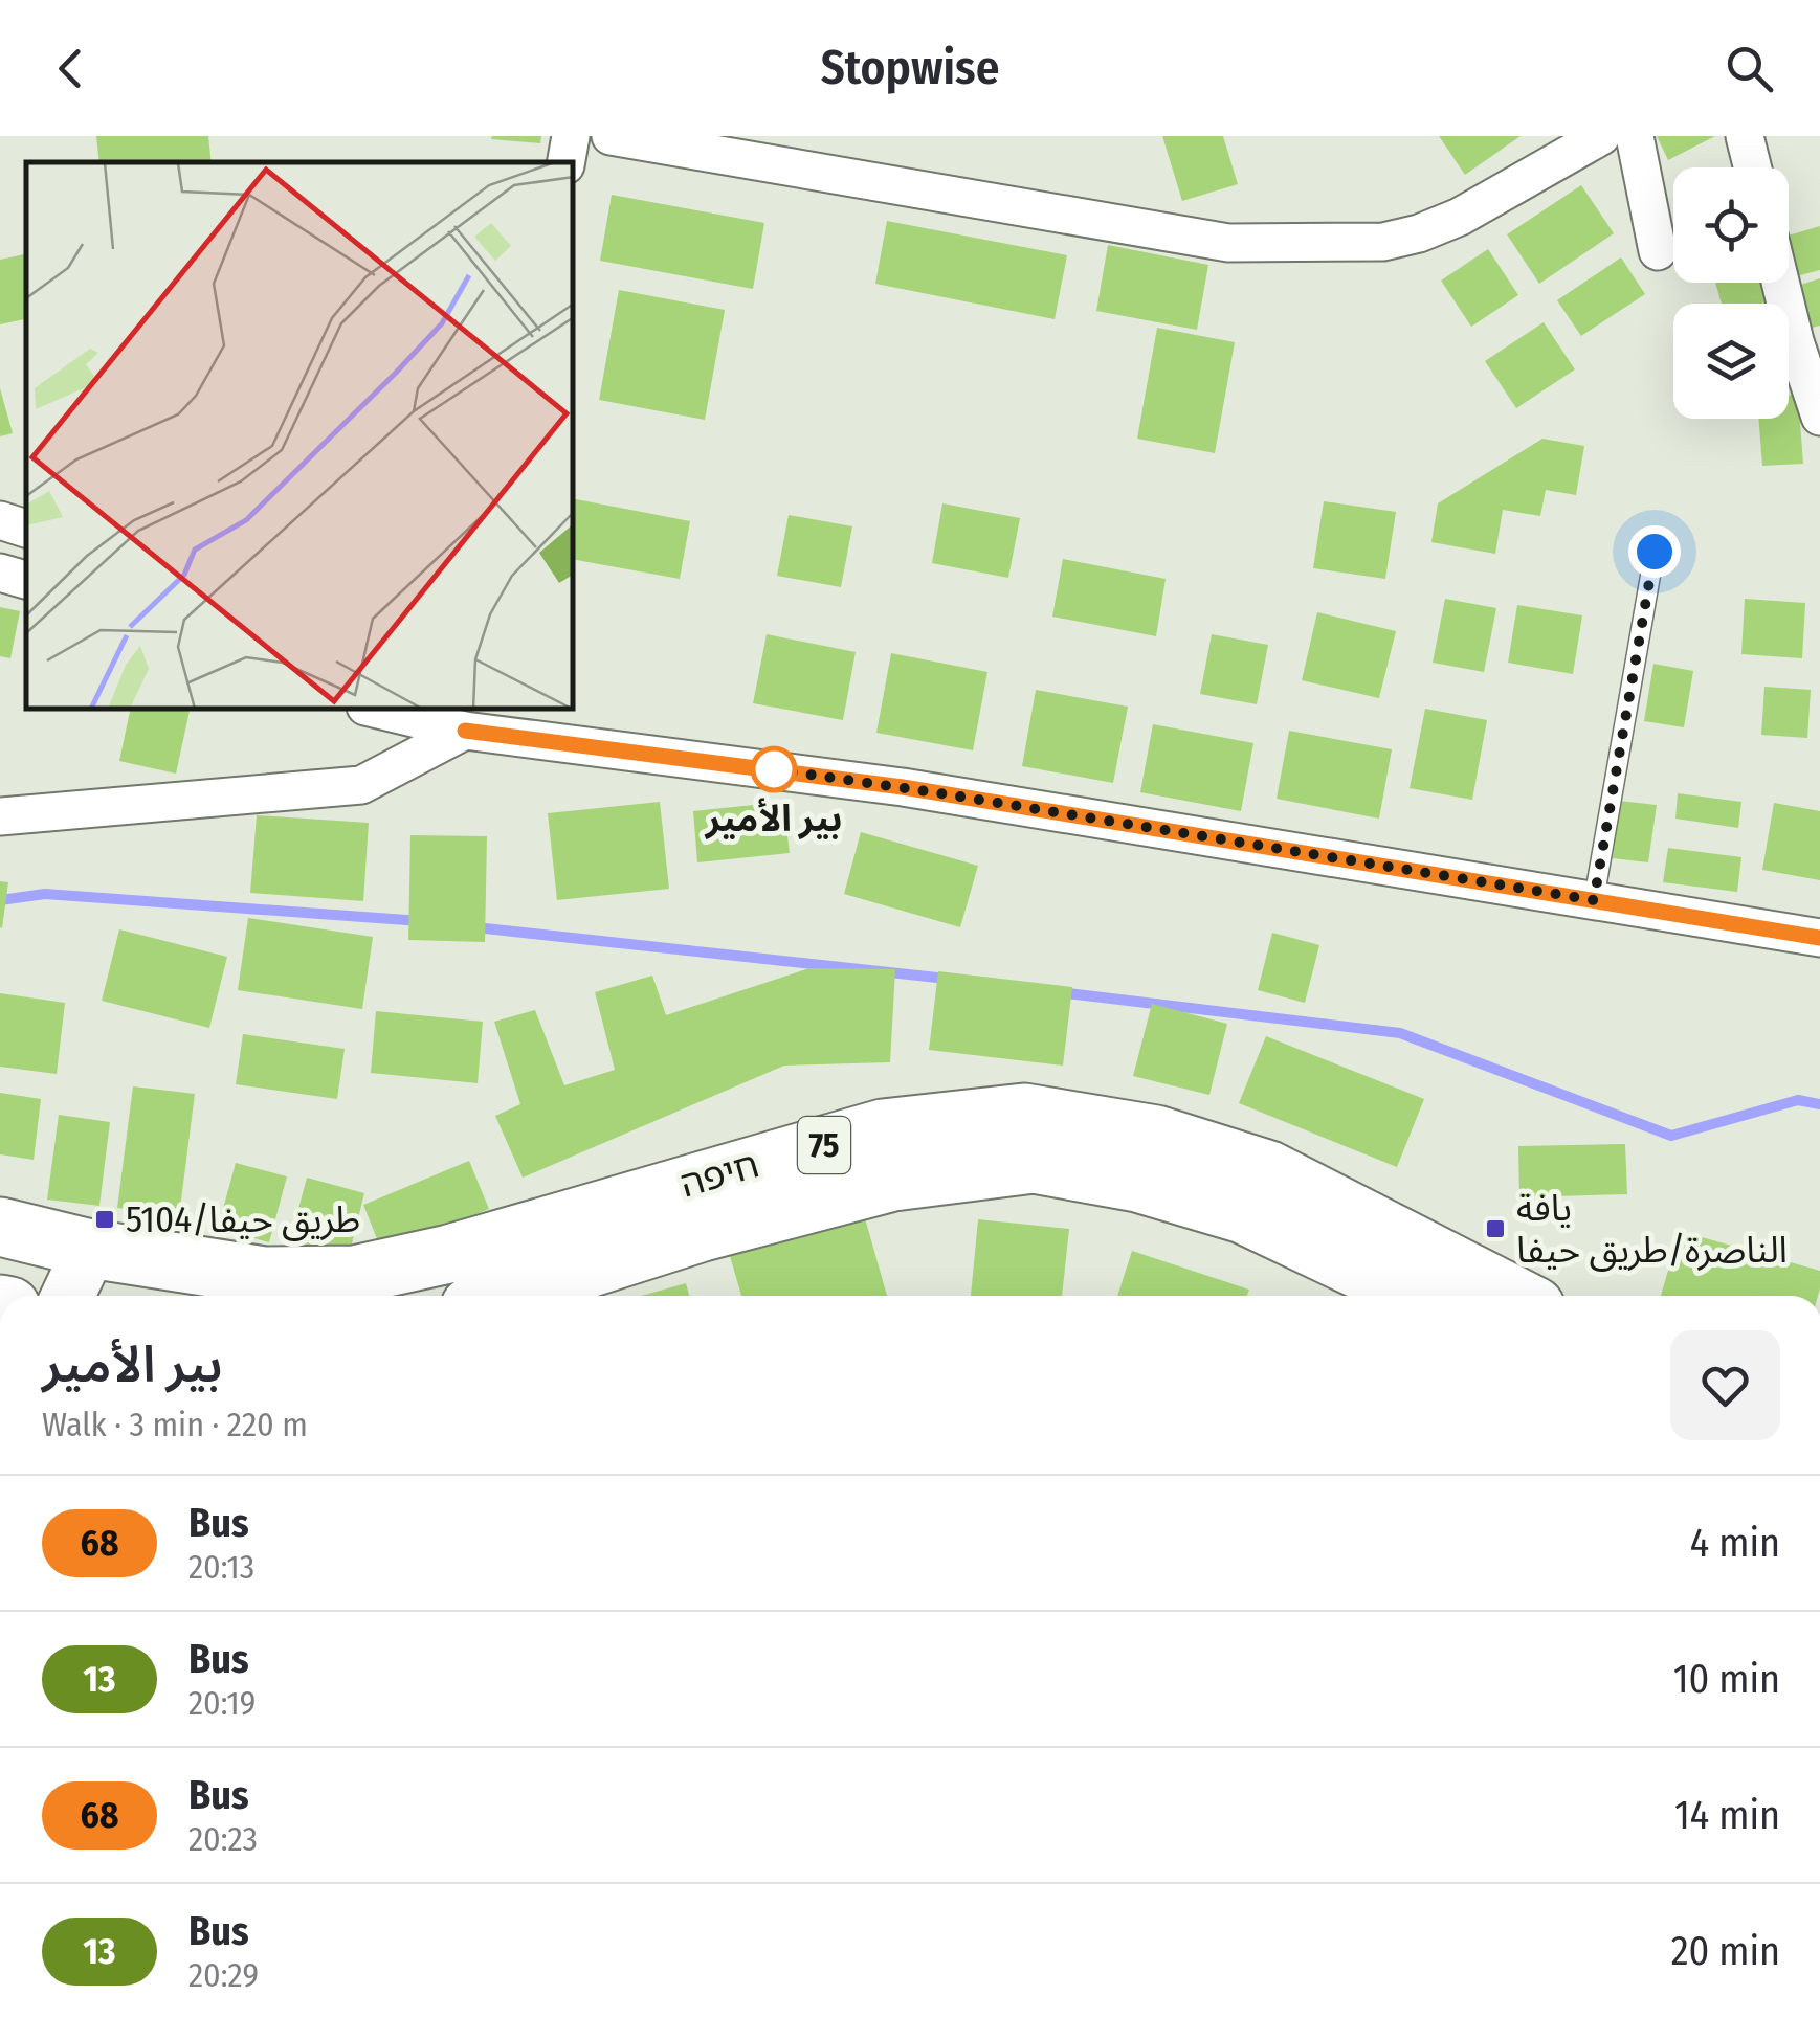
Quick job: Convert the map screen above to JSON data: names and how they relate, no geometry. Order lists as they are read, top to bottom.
{
  "streets": {
    "highway": ["75", "חיפה"]
  },
  "places": {
    "other": ["بير الأمير"],
    "transit": ["طريق حيفا/5104", "يافة الناصرة/طريق حيفا"]
  },
  "lines": ["bus line 68"],
  "page": {
    "header": "Stopwise",
    "heading": ["بير الأمير", "Walk · 3 min · 220 m"],
    "list": [
      {
        "mark": "68",
        "name": "Bus",
        "note": "20:13",
        "value": "4 min"
      },
      {
        "mark": "13",
        "name": "Bus",
        "note": "20:19",
        "value": "10 min"
      },
      {
        "mark": "68",
        "name": "Bus",
        "note": "20:23",
        "value": "14 min"
      },
      {
        "mark": "13",
        "name": "Bus",
        "note": "20:29",
        "value": "20 min"
      }
    ]
  }
}
